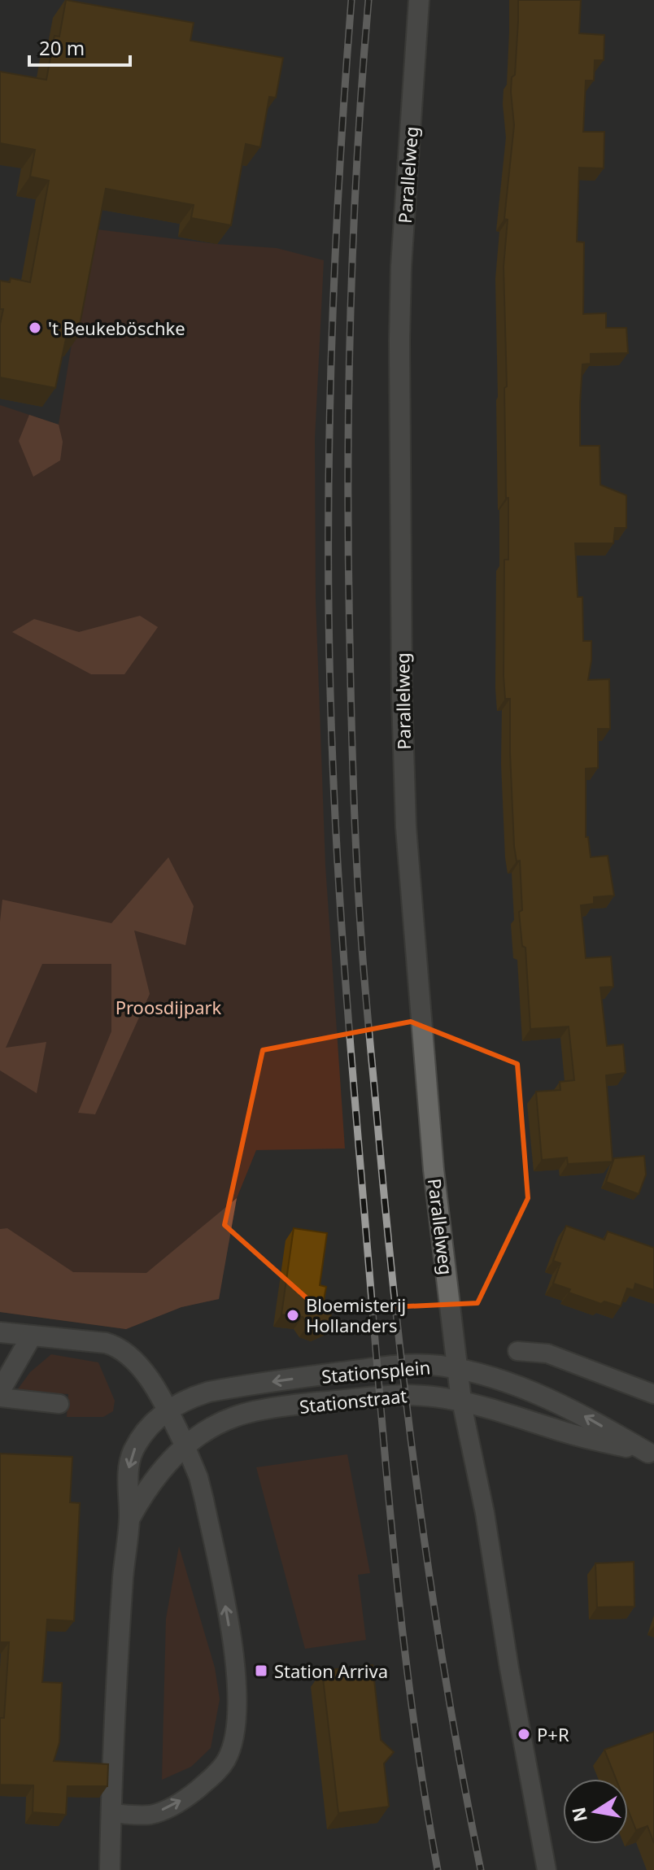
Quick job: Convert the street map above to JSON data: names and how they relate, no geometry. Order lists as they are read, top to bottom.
{
  "streets": {
    "street": ["Parallelweg", "Stationsplein", "Stationstraat"]
  },
  "crossings": [
    ["Parallelweg", "Stationsplein"],
    ["Parallelweg", "Stationstraat"],
    ["Stationsplein", "Stationstraat"]
  ],
  "one_way": ["Stationsplein"],
  "parks": ["Proosdijpark"],
  "places": {
    "other": ["'t Beukeböschke", "Bloemisterij Hollanders", "P+R"],
    "transit": ["Station Arriva"]
  },
  "scale_bar": "20 m",
  "north": "left"
}
